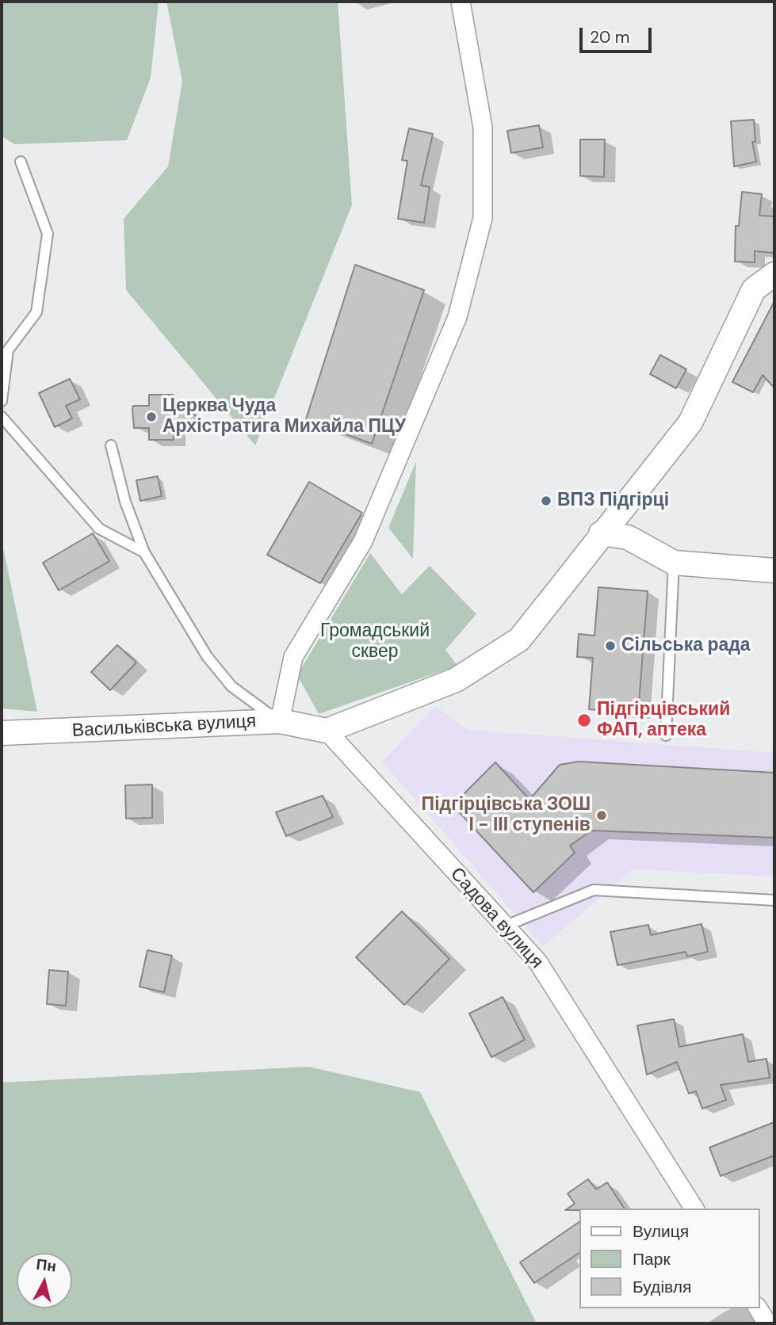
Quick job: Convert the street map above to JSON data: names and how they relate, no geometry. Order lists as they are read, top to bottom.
{
  "streets": {
    "street": ["Васильківська вулиця", "Садова вулиця"]
  },
  "crossings": [
    ["Васильківська вулиця", "Садова вулиця"]
  ],
  "parks": ["Громадський сквер"],
  "places": [
    "Церква Чуда Архістратига Михайла ПЦУ",
    "ВПЗ Підгірці",
    "Сільська рада",
    "Підгірцівський ФАП, аптека",
    "Підгірцівська ЗОШ І - ІІІ ступенів"
  ],
  "legend": ["Вулиця", "Парк", "Будівля"],
  "scale_bar": "20 m",
  "north": "top"
}
